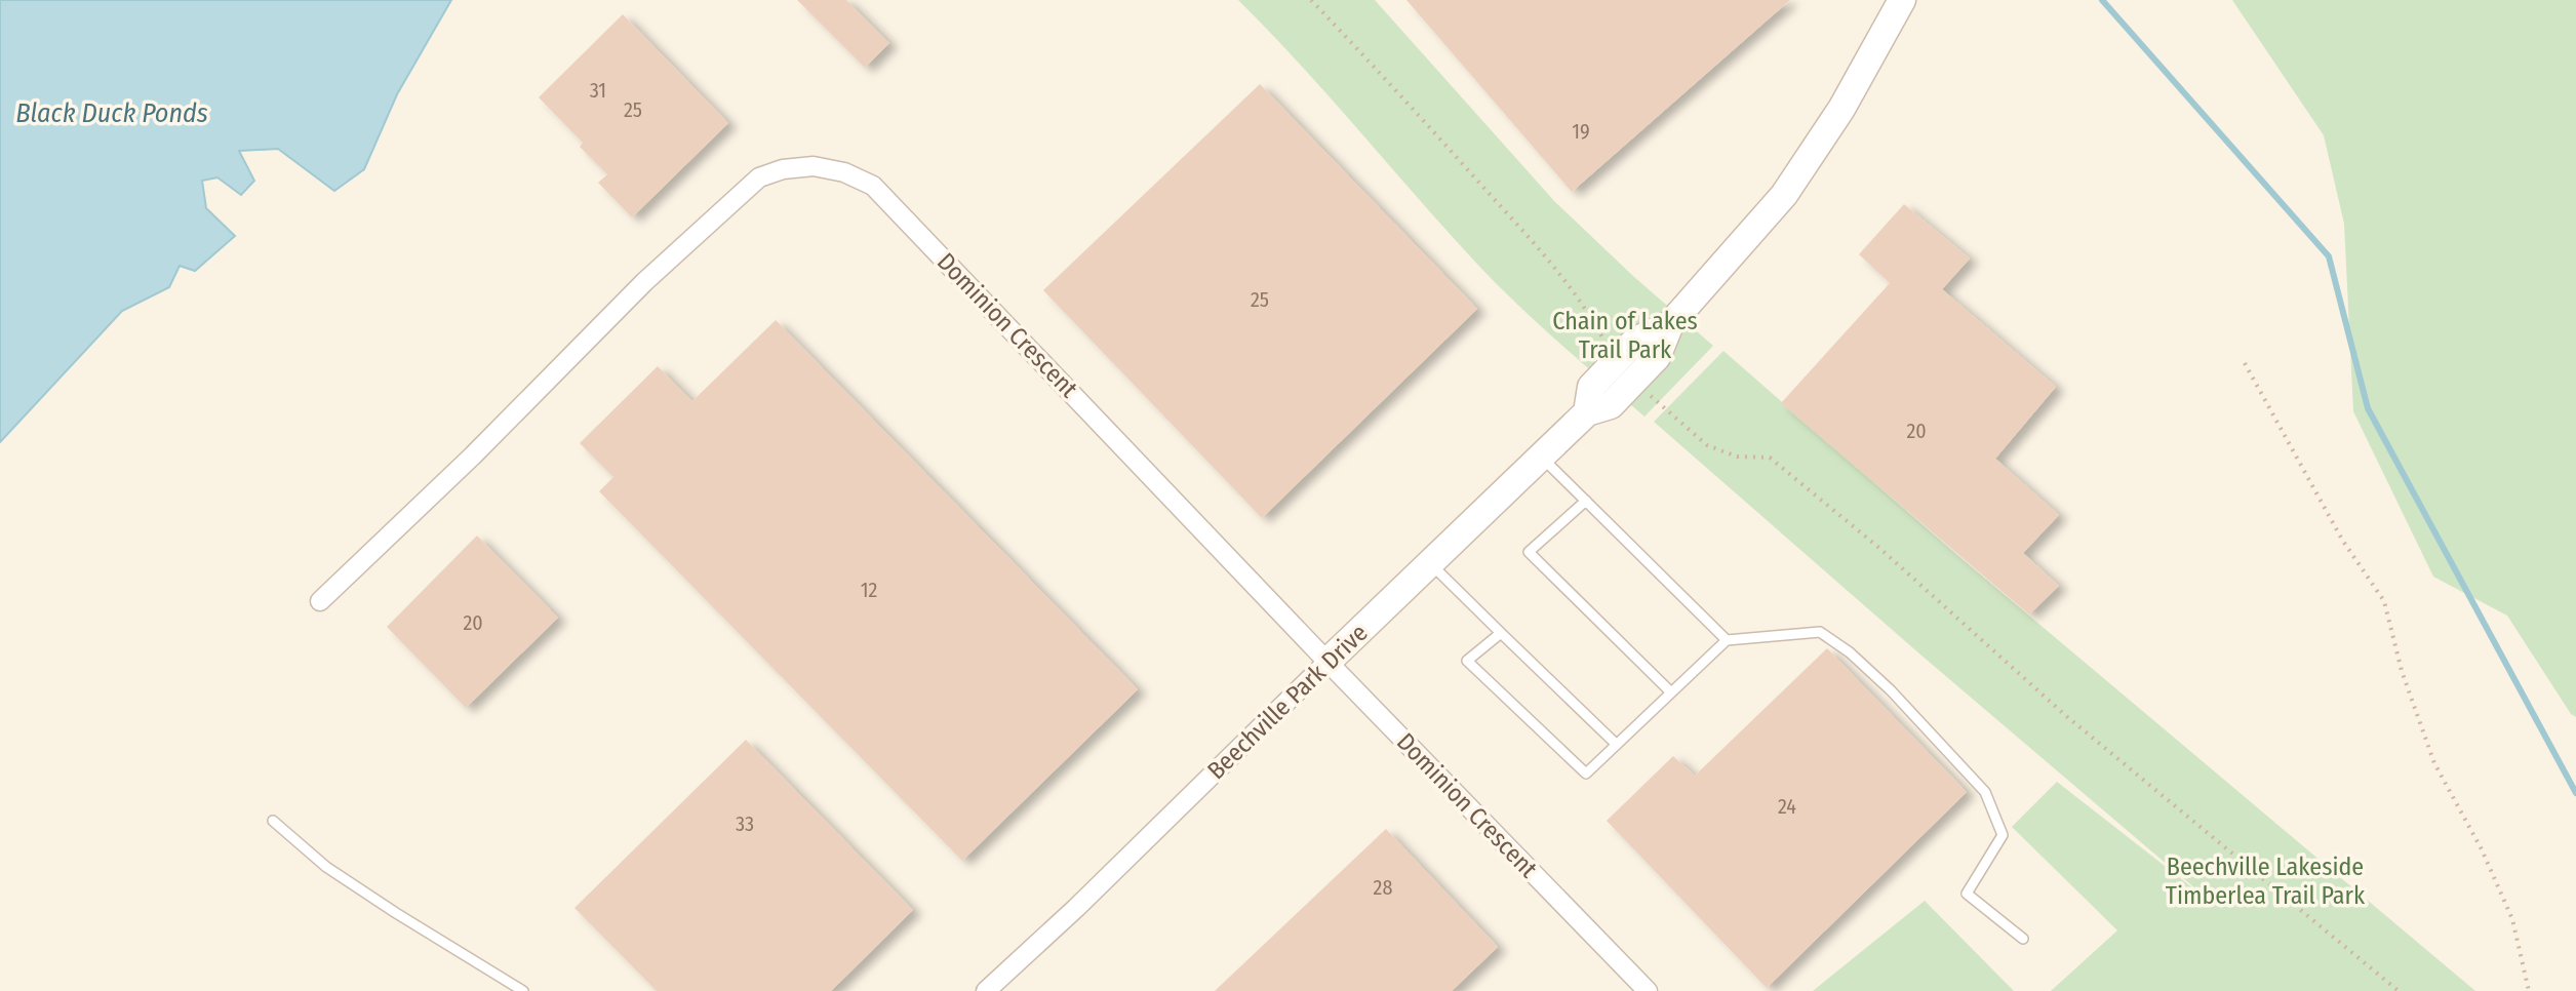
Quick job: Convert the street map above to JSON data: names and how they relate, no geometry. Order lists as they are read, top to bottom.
{
  "streets": {
    "street": ["Dominion Crescent", "Beechville Park Drive"]
  },
  "crossings": [
    ["Dominion Crescent", "Beechville Park Drive"]
  ],
  "water": ["Black Duck Ponds"],
  "parks": ["Chain of Lakes Trail Park", "Beechville Lakeside Timberlea Trail Park"],
  "house_numbers": [
    "31",
    "25",
    "19",
    "25",
    "20",
    "12",
    "20",
    "24",
    "33",
    "28"
  ]
}
